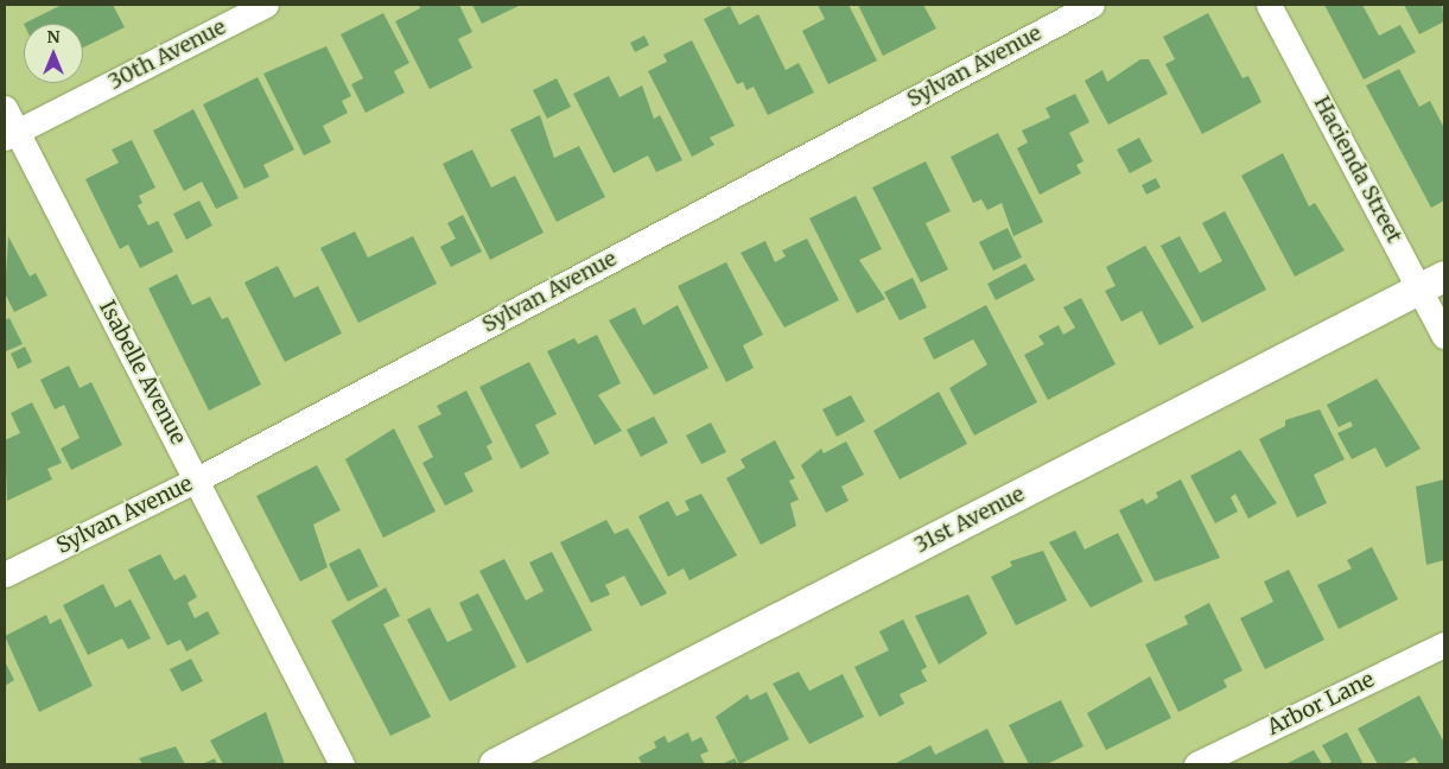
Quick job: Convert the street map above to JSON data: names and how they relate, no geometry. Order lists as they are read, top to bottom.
{
  "streets": {
    "street": [
      "30th Avenue",
      "Sylvan Avenue",
      "Hacienda Street",
      "Isabelle Avenue",
      "31st Avenue",
      "Arbor Lane"
    ]
  },
  "crossings": [
    ["30th Avenue", "Isabelle Avenue"],
    ["Sylvan Avenue", "Isabelle Avenue"],
    ["Hacienda Street", "31st Avenue"]
  ],
  "north": "top"
}
